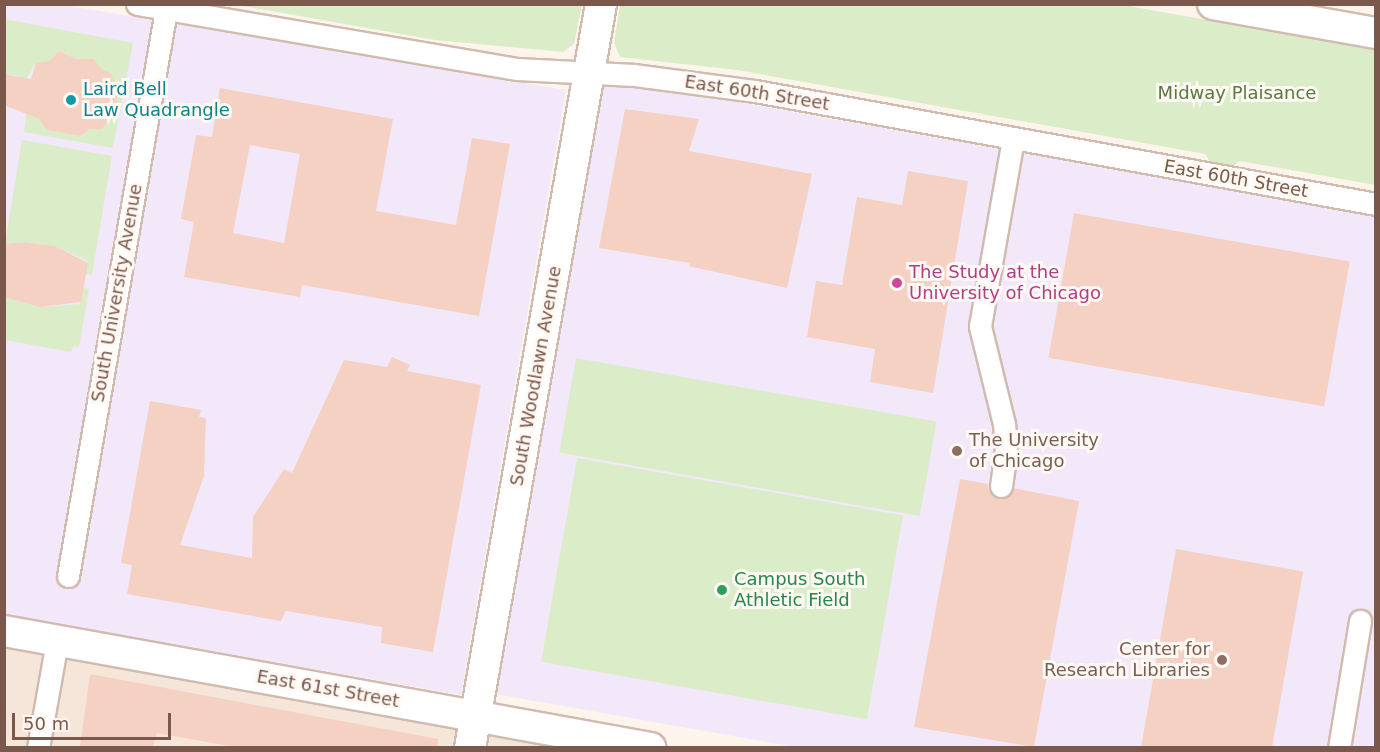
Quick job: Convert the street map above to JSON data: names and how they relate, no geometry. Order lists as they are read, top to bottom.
{
  "streets": {
    "street": [
      "East 60th Street",
      "South University Avenue",
      "South Woodlawn Avenue",
      "East 61st Street"
    ]
  },
  "crossings": [
    ["East 60th Street", "South University Avenue"],
    ["East 60th Street", "South Woodlawn Avenue"],
    ["South Woodlawn Avenue", "East 61st Street"]
  ],
  "parks": ["Midway Plaisance"],
  "places": [
    "Laird Bell Law Quadrangle",
    "The Study at the University of Chicago",
    "The University of Chicago",
    "Campus South Athletic Field",
    "Center for Research Libraries"
  ],
  "scale_bar": "50 m"
}
